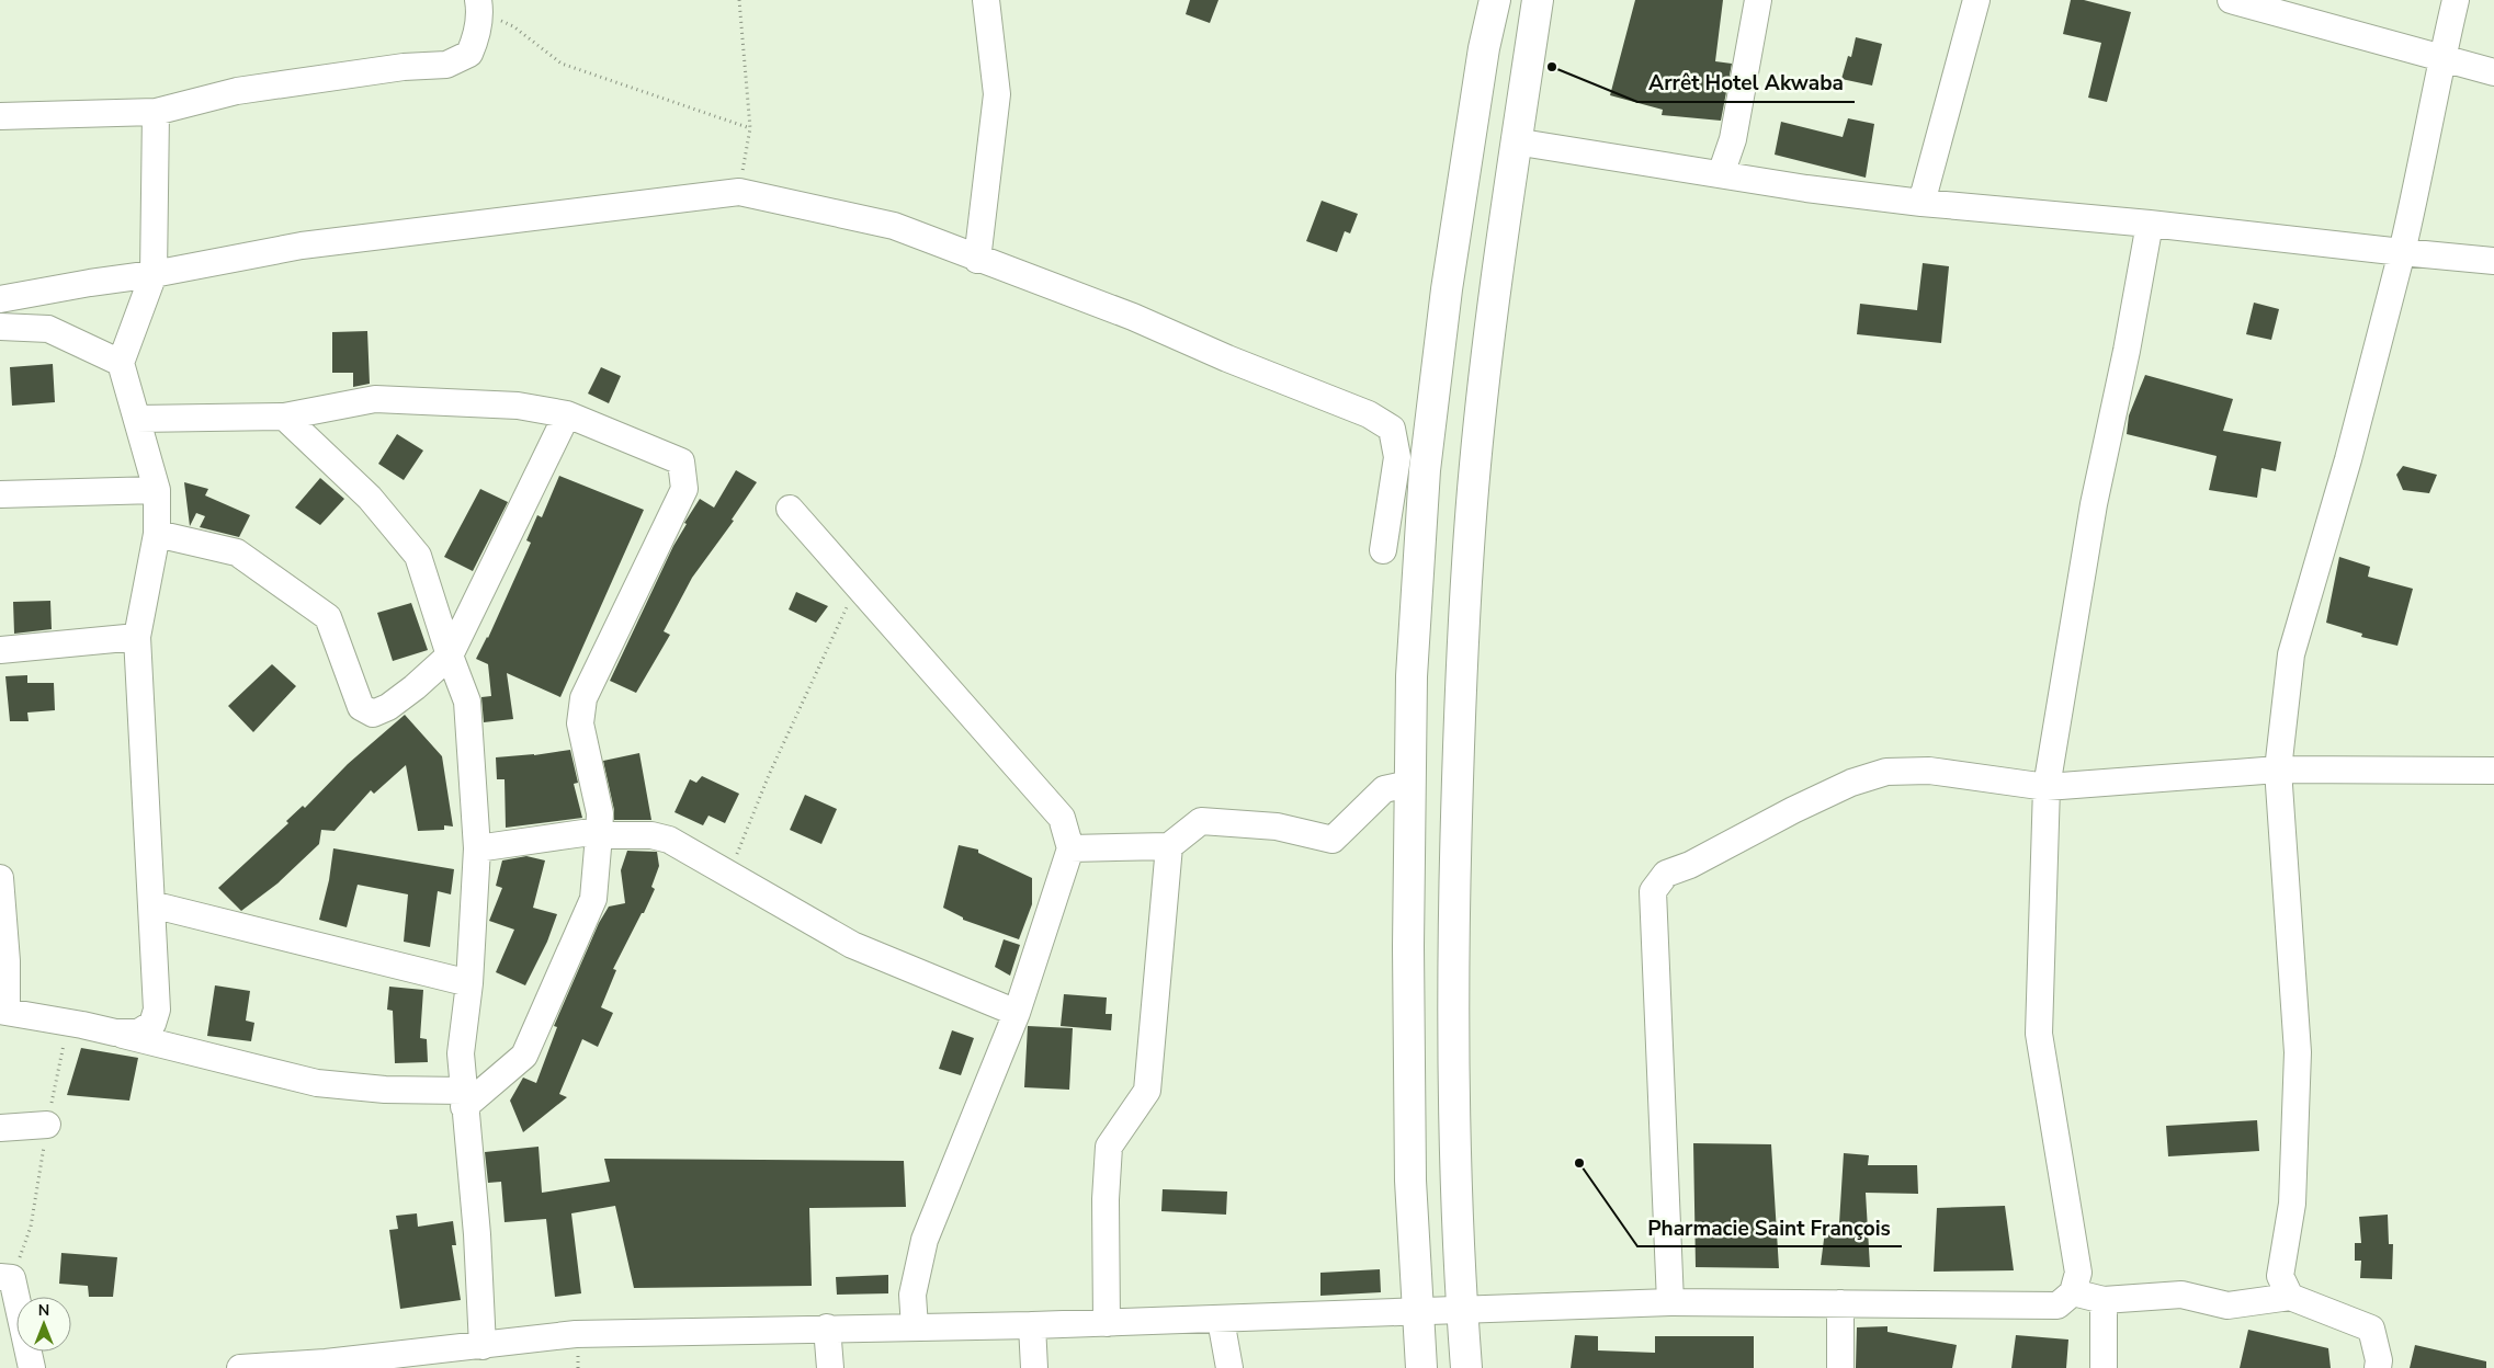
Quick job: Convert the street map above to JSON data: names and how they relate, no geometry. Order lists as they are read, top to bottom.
{
  "places": ["Arrêt Hotel Akwaba", "Pharmacie Saint François"],
  "north": "top"
}
